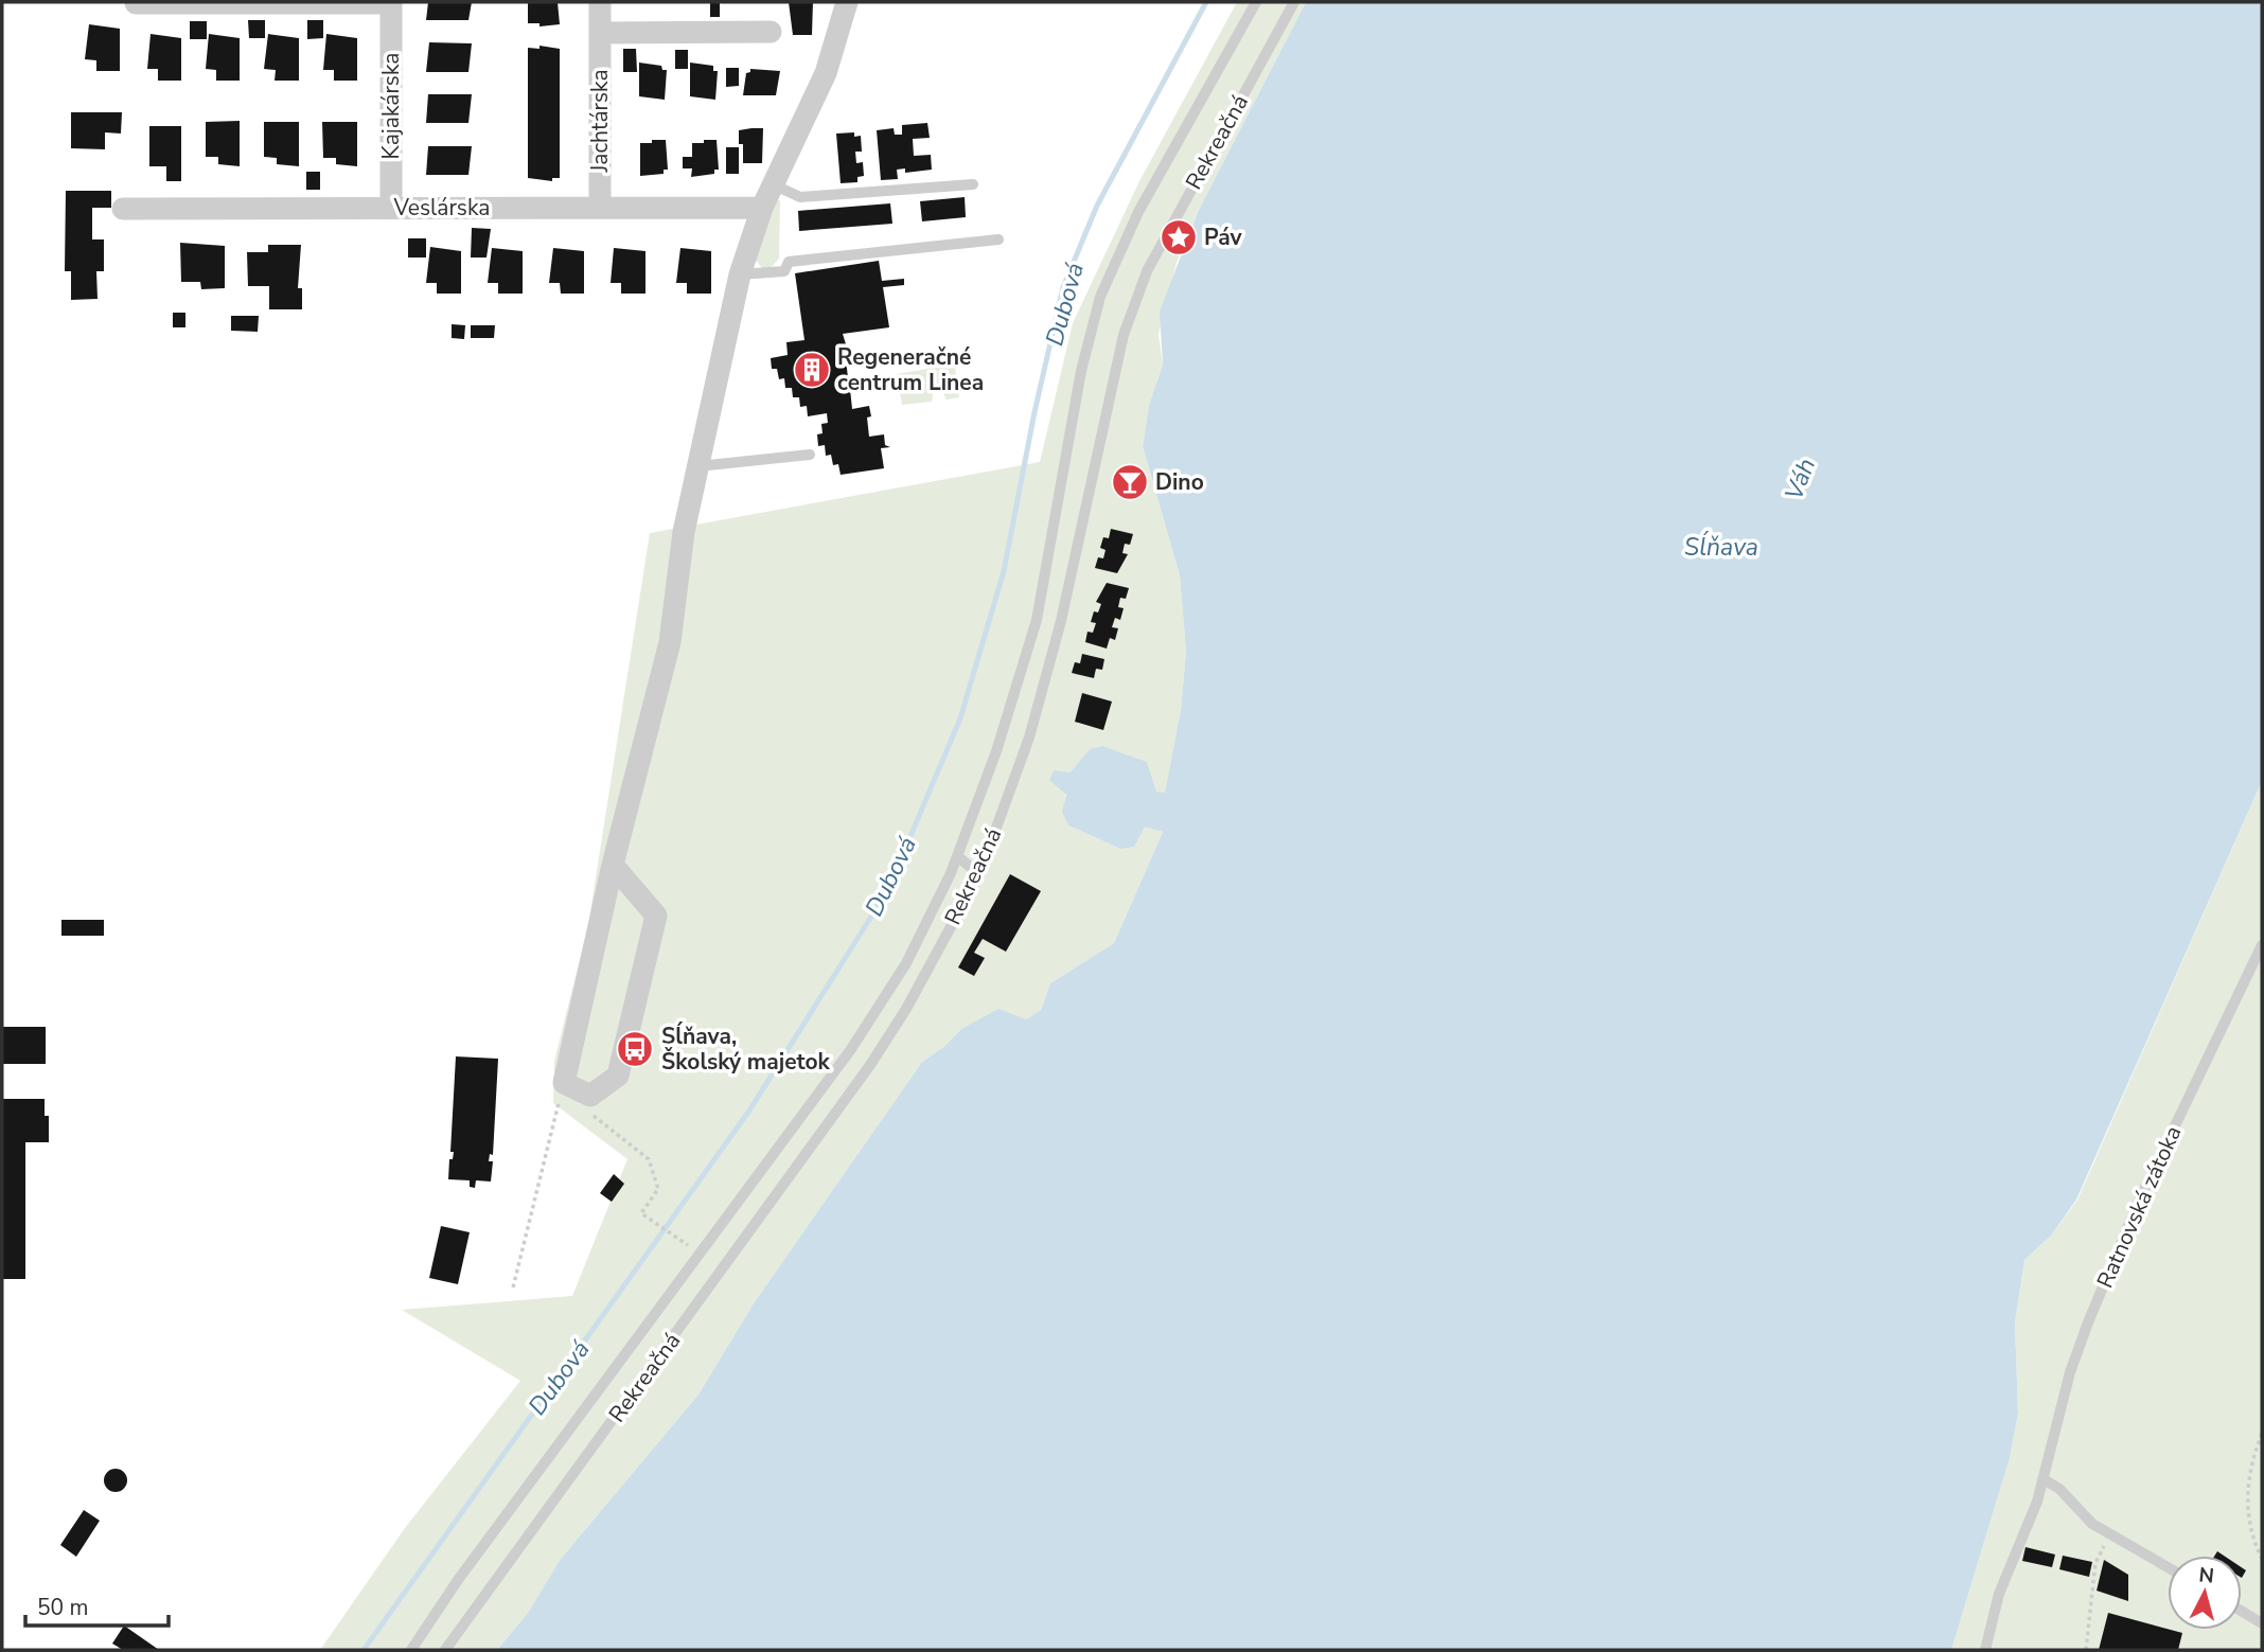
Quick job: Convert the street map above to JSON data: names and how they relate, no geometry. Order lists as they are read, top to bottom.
{
  "streets": {
    "street": ["Kajakárska", "Jachtárska", "Veslárska"],
    "lane": ["Rekreačná", "Ratnovská zátoka"]
  },
  "crossings": [
    ["Kajakárska", "Veslárska"],
    ["Jachtárska", "Veslárska"]
  ],
  "water": ["Dubová", "Váh", "Sĺňava"],
  "places": {
    "place": ["Páv"],
    "building": ["Regeneračné centrum Linea"],
    "bar": ["Dino"],
    "bus stop": ["Sĺňava, Školský majetok"]
  },
  "scale_bar": "50 m",
  "north": "top"
}
